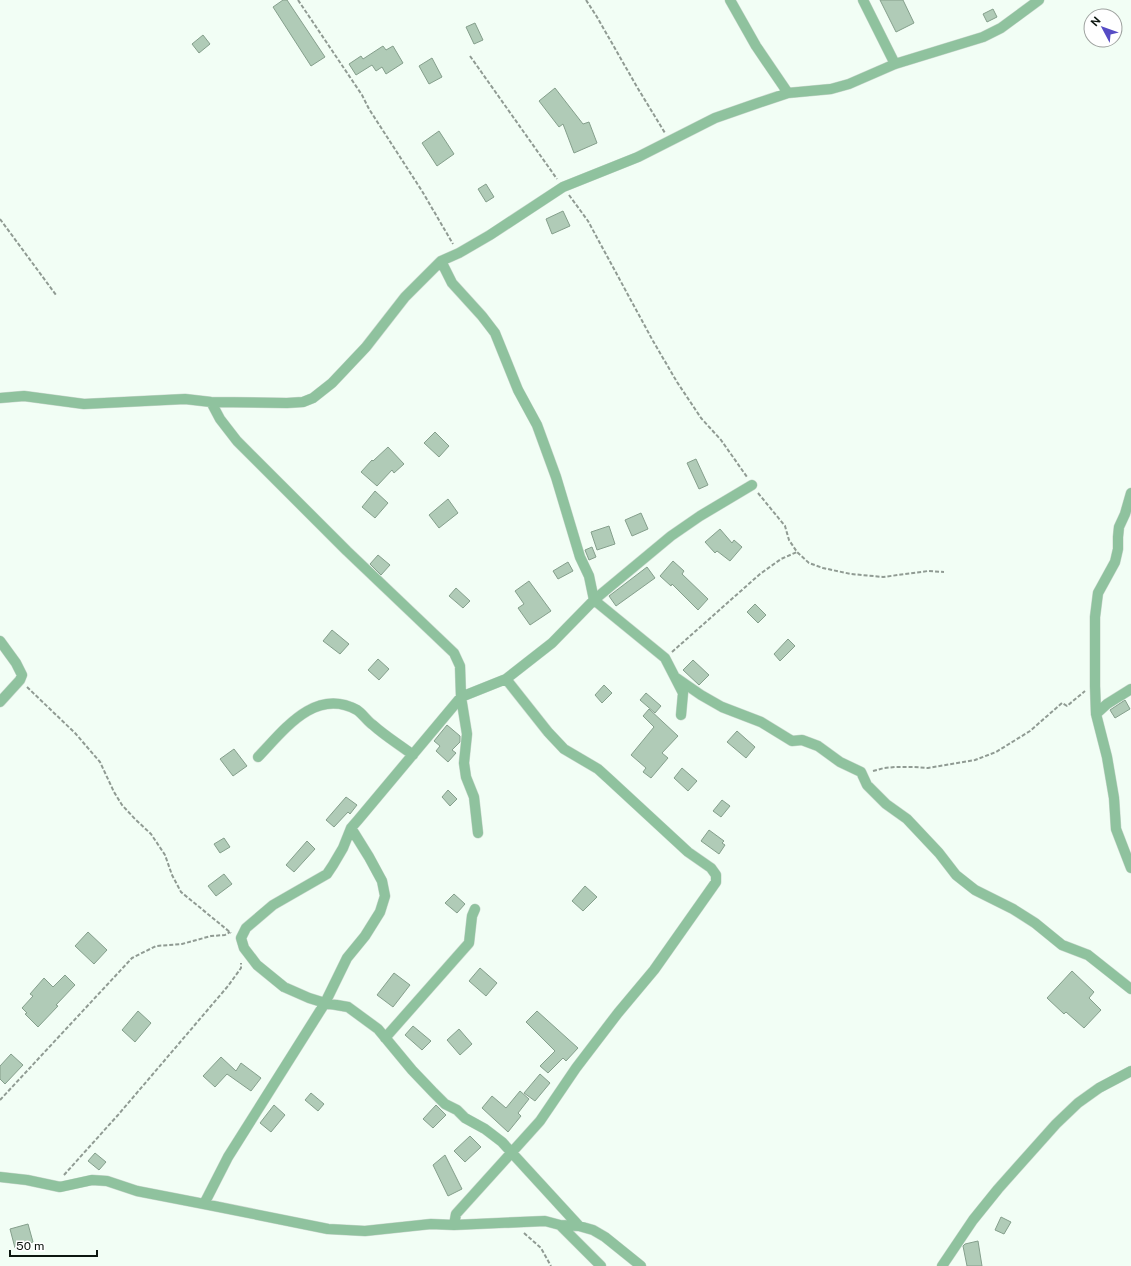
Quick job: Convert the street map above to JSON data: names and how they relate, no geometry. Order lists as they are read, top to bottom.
{
  "scale_bar": "50 m",
  "north": "top left"
}
